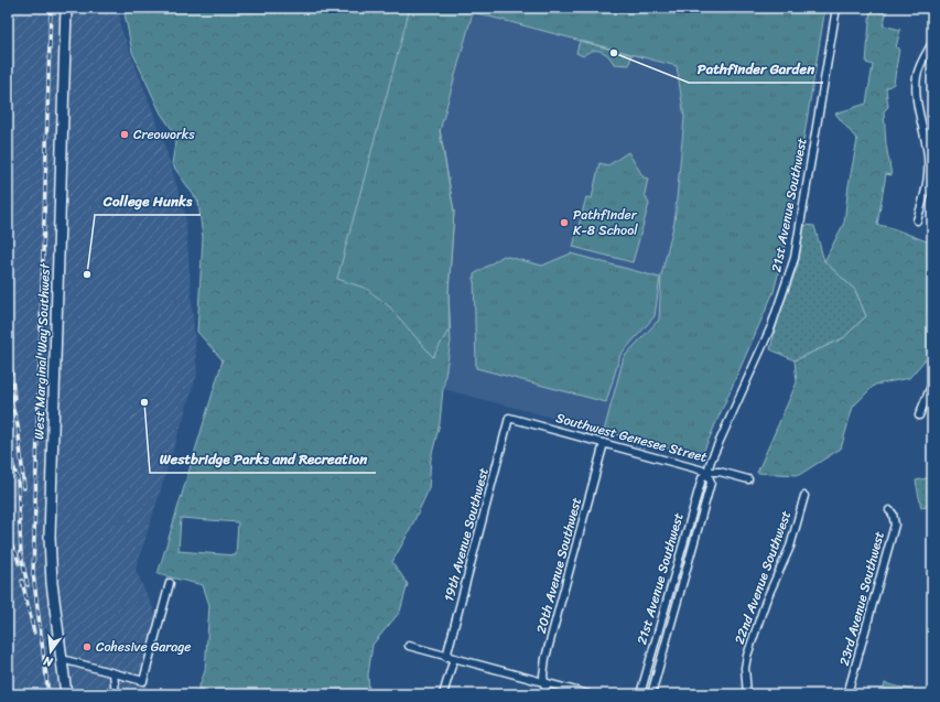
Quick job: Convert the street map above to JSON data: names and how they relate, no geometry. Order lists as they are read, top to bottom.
{
  "streets": {
    "main road": ["West Marginal Way Southwest"],
    "street": [
      "21st Avenue Southwest",
      "Southwest Genesee Street",
      "19th Avenue Southwest",
      "20th Avenue Southwest",
      "22nd Avenue Southwest",
      "23rd Avenue Southwest"
    ]
  },
  "crossings": [
    ["21st Avenue Southwest", "Southwest Genesee Street"],
    ["Southwest Genesee Street", "19th Avenue Southwest"],
    ["Southwest Genesee Street", "20th Avenue Southwest"]
  ],
  "places": [
    "Pathfinder Garden",
    "Creoworks",
    "Pathfinder K-8 School",
    "College Hunks",
    "Westbridge Parks and Recreation",
    "Cohesive Garage"
  ],
  "north": "bottom"
}
